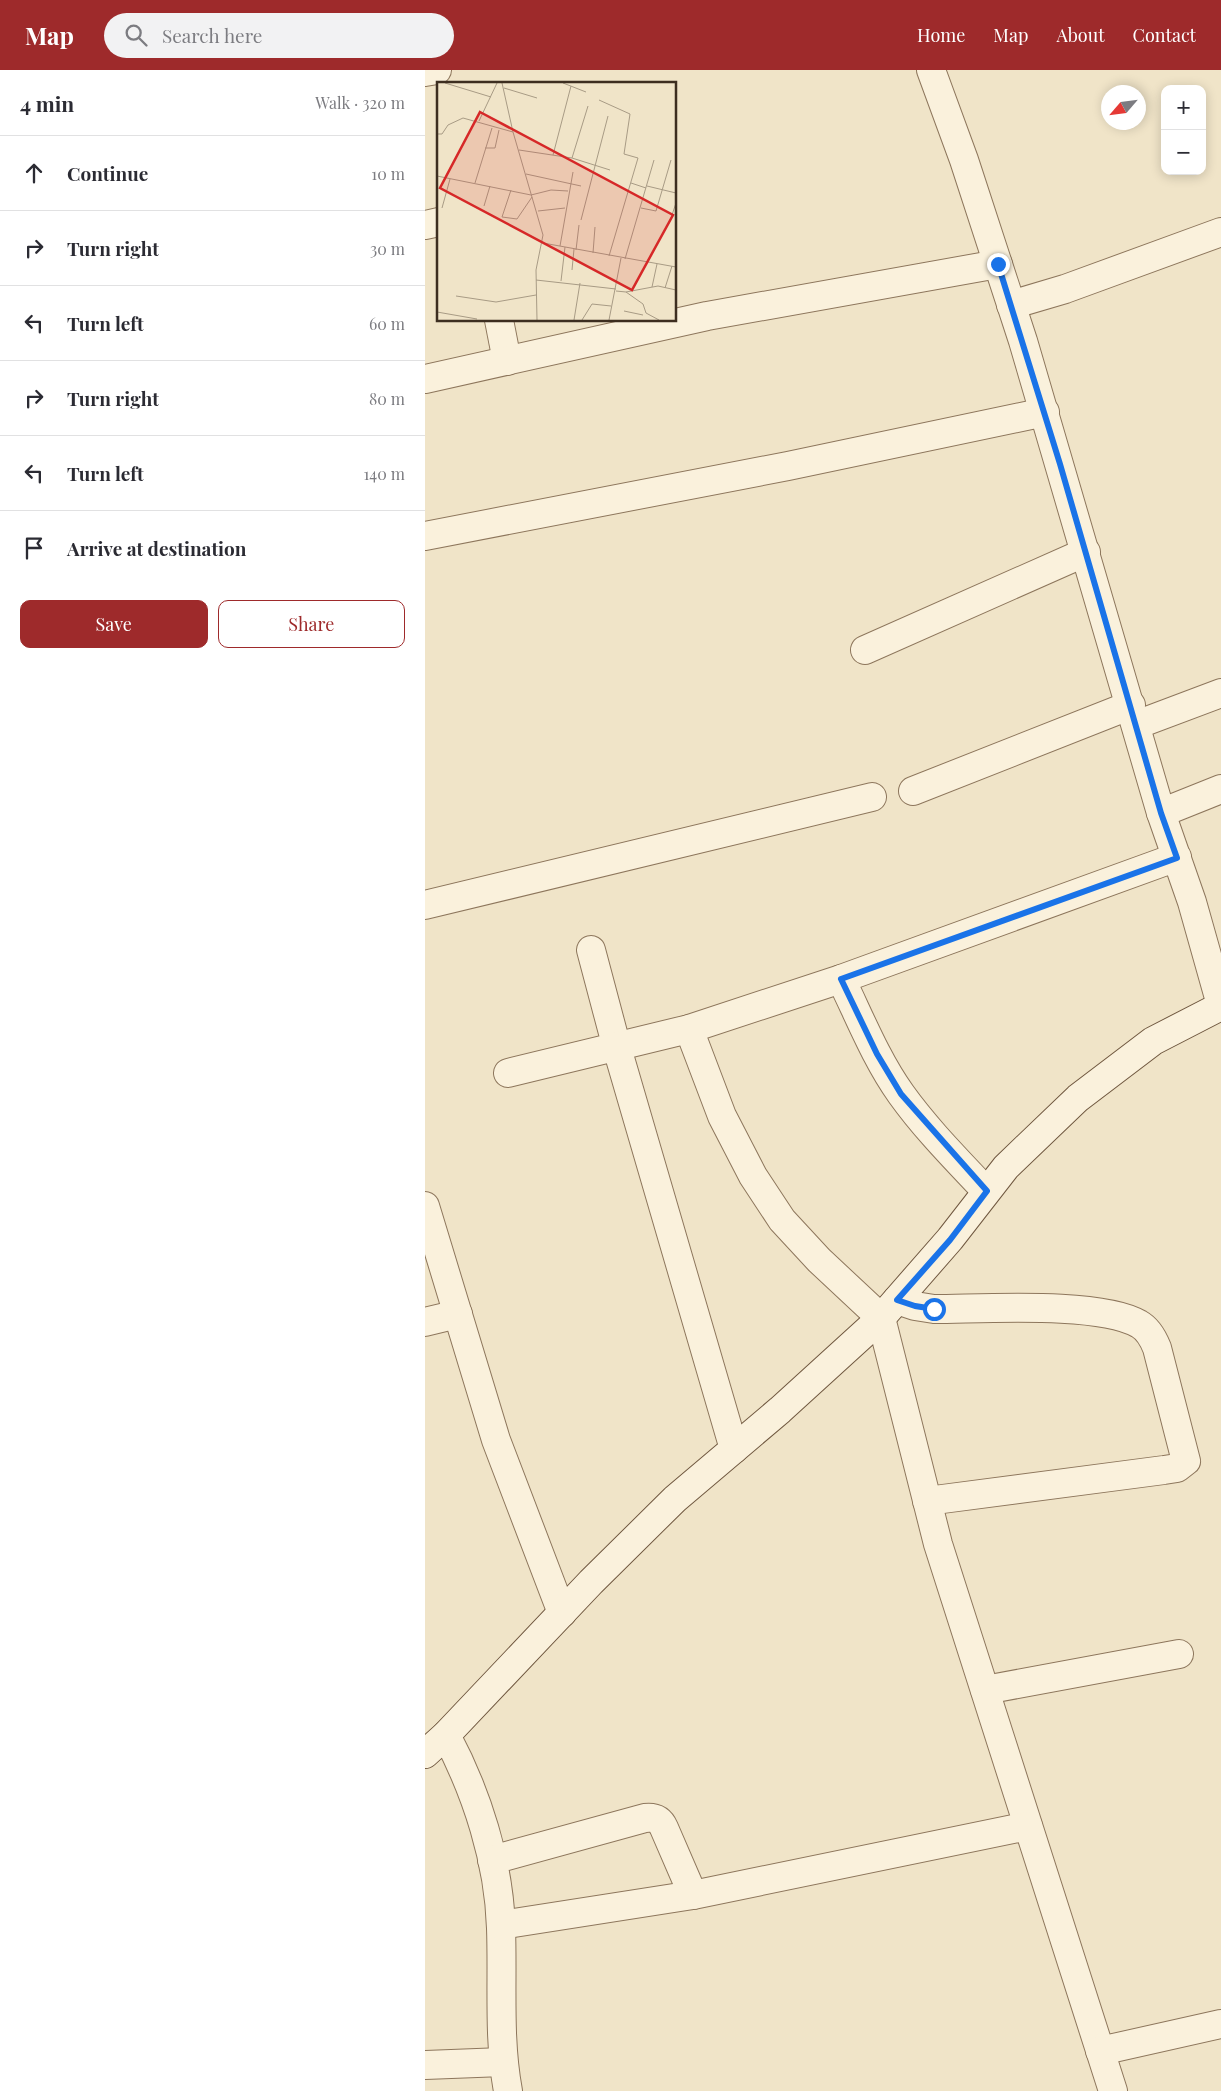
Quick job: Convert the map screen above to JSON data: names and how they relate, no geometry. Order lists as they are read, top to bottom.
{
  "north": "bottom left",
  "page": {
    "header": "Map",
    "search": "Search here",
    "nav": [
      "Home",
      "Map",
      "About",
      "Contact"
    ],
    "heading": ["4 min", "Walk · 320 m"],
    "map_buttons": ["+", "−"],
    "list": [
      ["Continue", "10 m"],
      ["Turn right", "30 m"],
      ["Turn left", "60 m"],
      ["Turn right", "80 m"],
      ["Turn left", "140 m"],
      "Arrive at destination"
    ],
    "buttons": ["Save", "Share"]
  }
}
